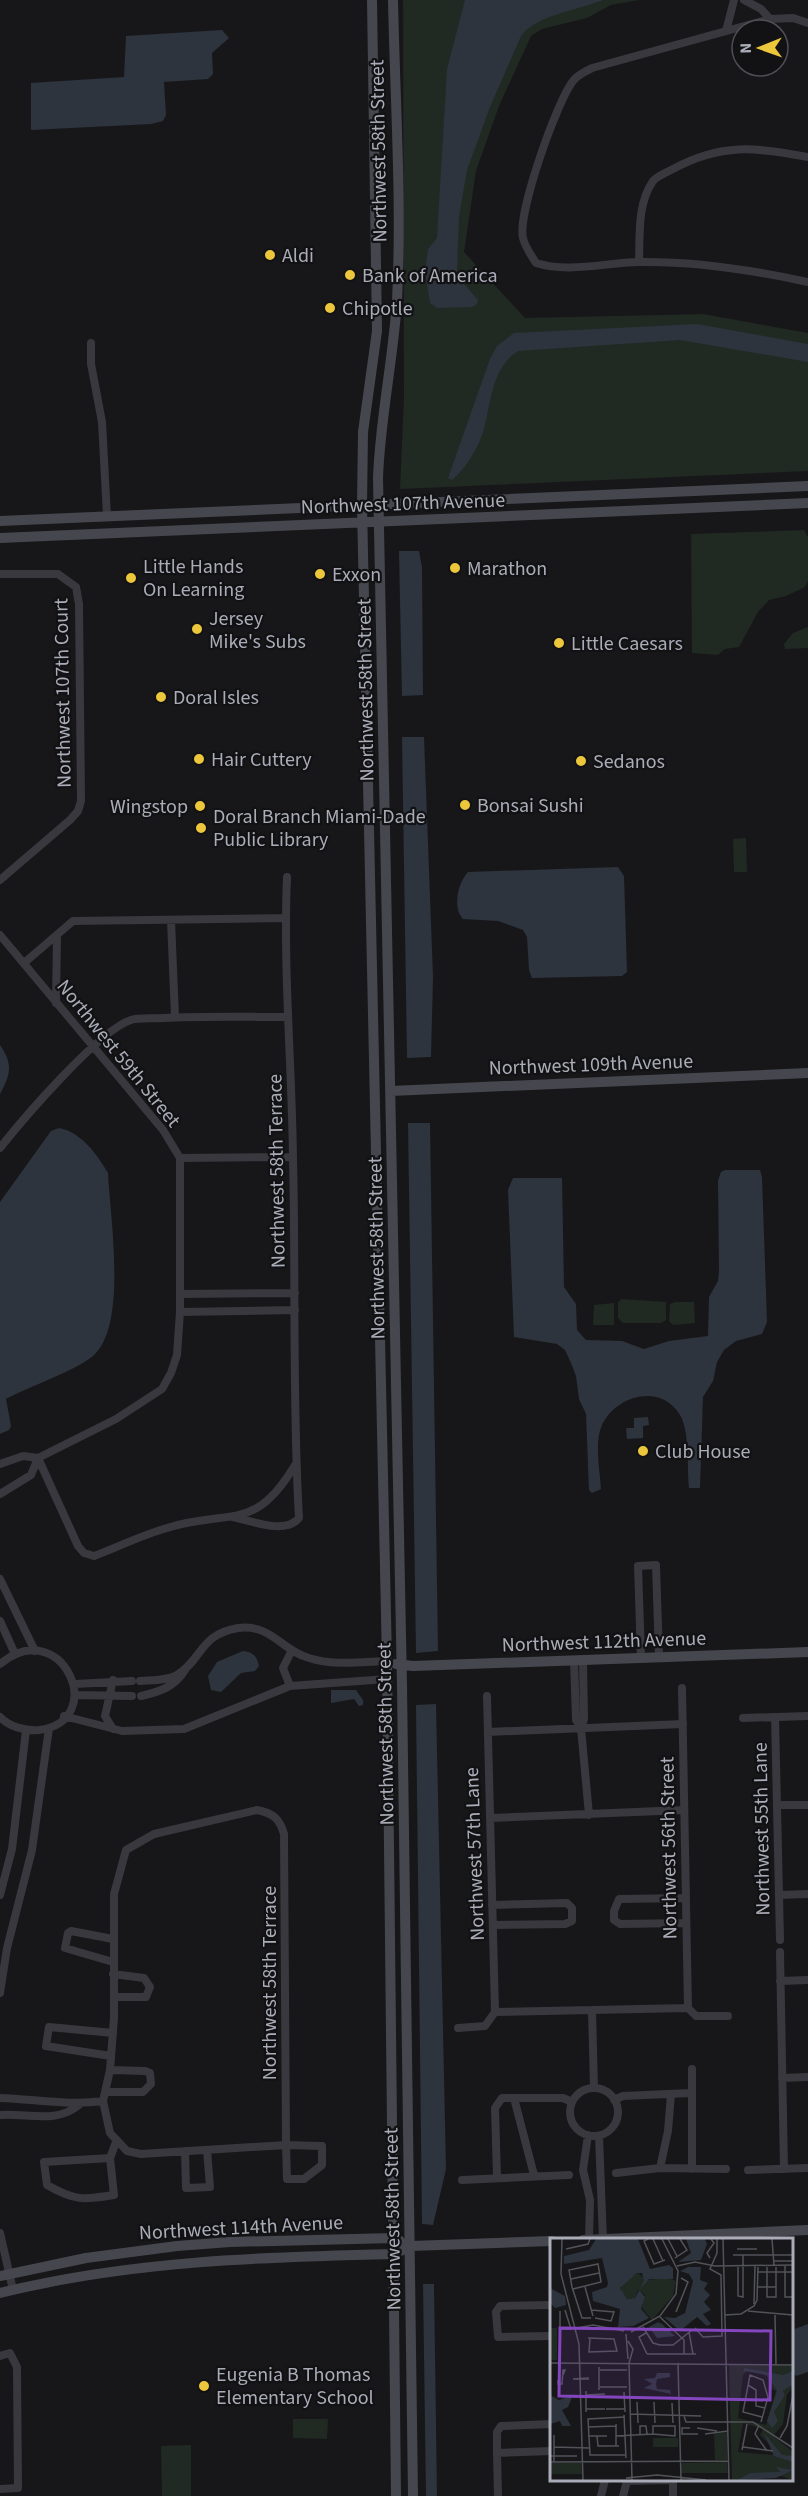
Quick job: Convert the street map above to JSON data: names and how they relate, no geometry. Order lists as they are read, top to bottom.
{
  "streets": {
    "street": [
      "Northwest 58th Street",
      "Northwest 107th Avenue",
      "Northwest 107th Court",
      "Northwest 59th Street",
      "Northwest 109th Avenue",
      "Northwest 58th Terrace",
      "Northwest 112th Avenue",
      "Northwest 55th Lane",
      "Northwest 56th Street",
      "Northwest 57th Lane",
      "Northwest 114th Avenue"
    ]
  },
  "crossings": [
    ["Northwest 58th Street", "Northwest 107th Avenue"],
    ["Northwest 58th Street", "Northwest 109th Avenue"],
    ["Northwest 58th Street", "Northwest 112th Avenue"],
    ["Northwest 58th Street", "Northwest 114th Avenue"]
  ],
  "places": [
    "Aldi",
    "Bank of America",
    "Chipotle",
    "Marathon",
    "Exxon",
    "Little Hands On Learning",
    "Jersey Mike's Subs",
    "Little Caesars",
    "Doral Isles",
    "Hair Cuttery",
    "Sedanos",
    "Bonsai Sushi",
    "Wingstop",
    "Doral Branch Miami-Dade Public Library",
    "Club House",
    "Eugenia B Thomas Elementary School"
  ],
  "north": "left"
}
